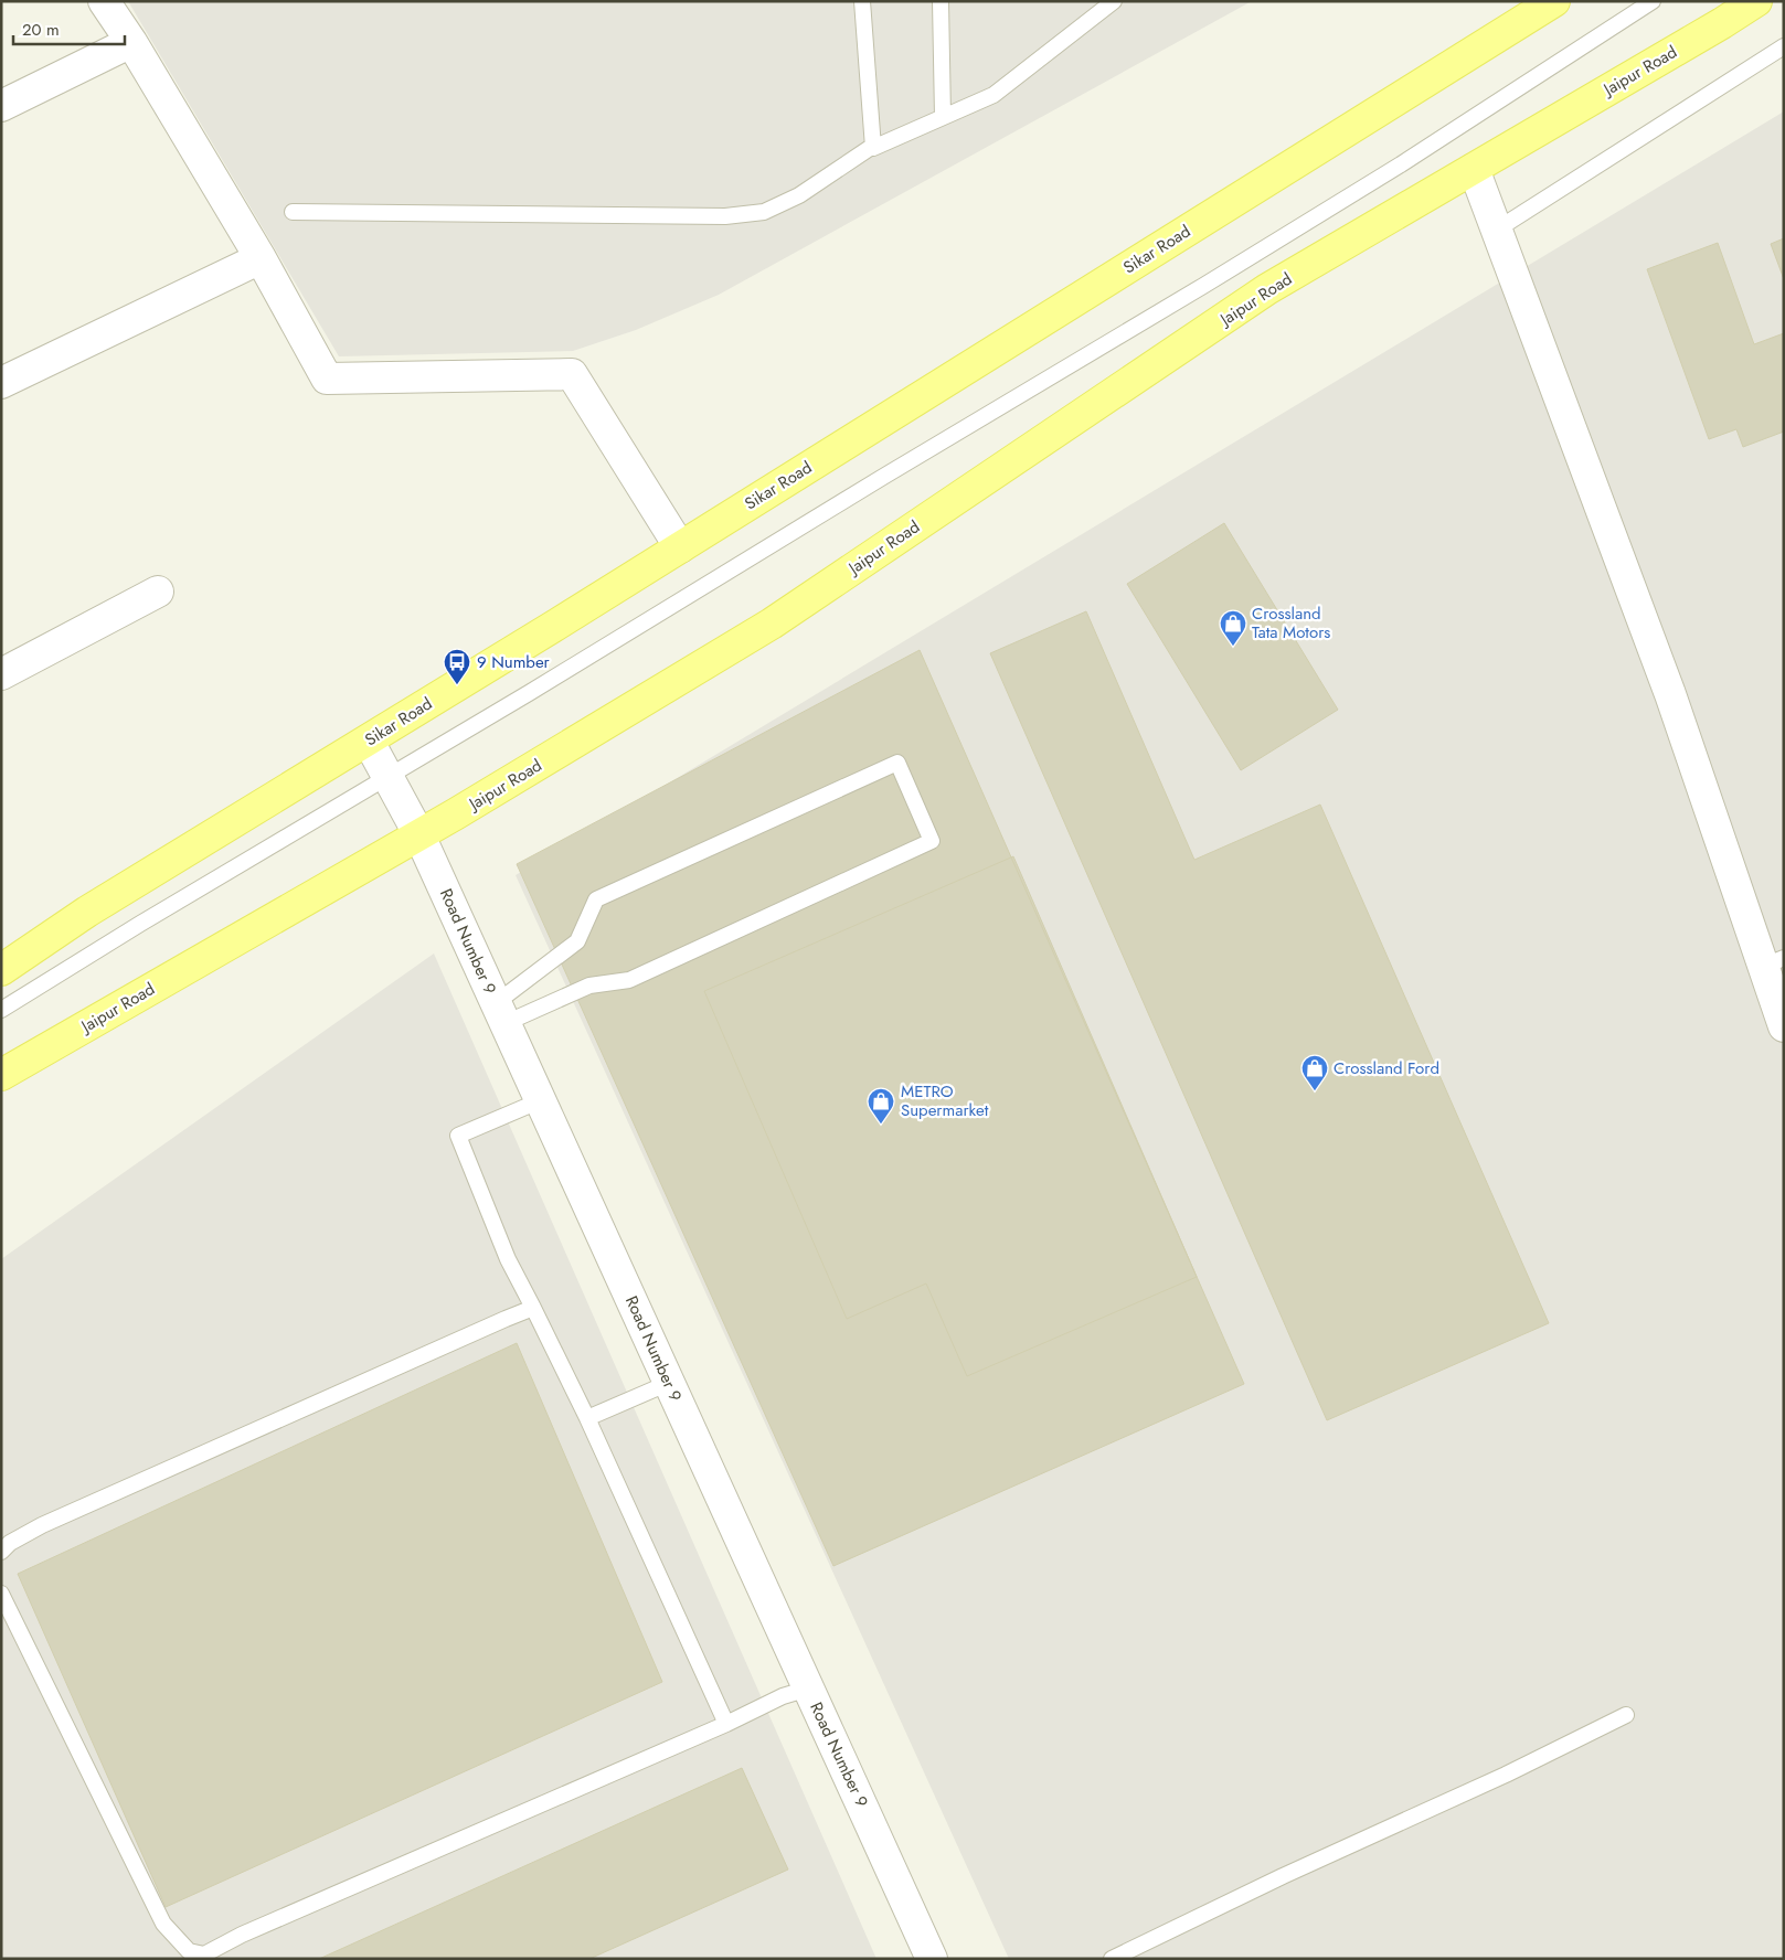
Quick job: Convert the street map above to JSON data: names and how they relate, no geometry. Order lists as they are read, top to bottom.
{
  "streets": {
    "main road": ["Jaipur Road", "Sikar Road"],
    "street": ["Road Number 9"]
  },
  "crossings": [
    ["Jaipur Road", "Road Number 9"],
    ["Sikar Road", "Road Number 9"]
  ],
  "places": {
    "shop": ["Crossland Tata Motors", "Crossland Ford", "METRO Supermarket"],
    "bus stop": ["9 Number"]
  },
  "scale_bar": "20 m"
}
